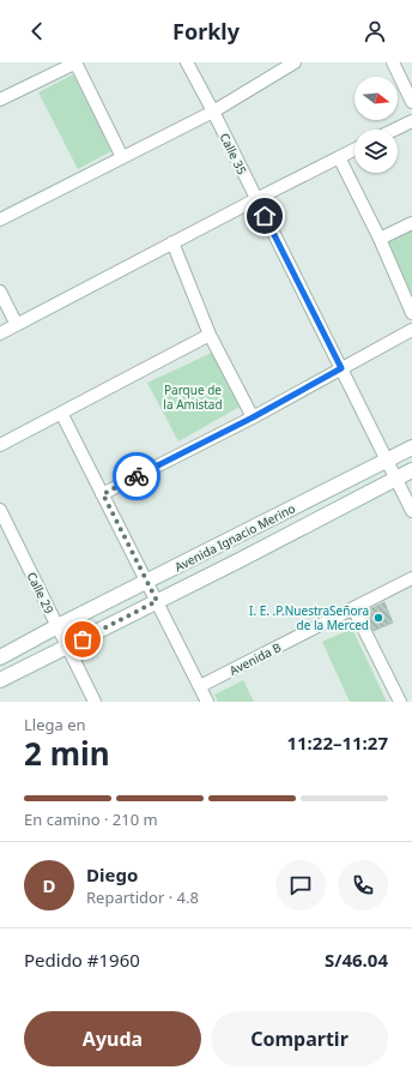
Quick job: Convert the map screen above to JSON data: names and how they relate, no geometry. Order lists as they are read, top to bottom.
{
  "streets": {
    "street": [
      "Calle 35",
      "Avenida Ignacio Merino",
      "Calle 29",
      "Avenida B"
    ]
  },
  "crossings": [
    ["Calle 35", "Avenida Ignacio Merino"],
    ["Avenida Ignacio Merino", "Calle 29"]
  ],
  "parks": ["Parque de la Amistad"],
  "places": ["I. E. .P.NuestraSeñora de la Merced"],
  "north": "right",
  "page": {
    "header": "Forkly",
    "heading": ["2 min", "Llega en", "11:22–11:27"],
    "panel": [
      "Diego",
      "Repartidor · 4.8",
      "Pedido #1960",
      "S/46.04"
    ],
    "bar": "En camino · 210 m",
    "round": "D",
    "buttons": ["Ayuda", "Compartir"]
  }
}
